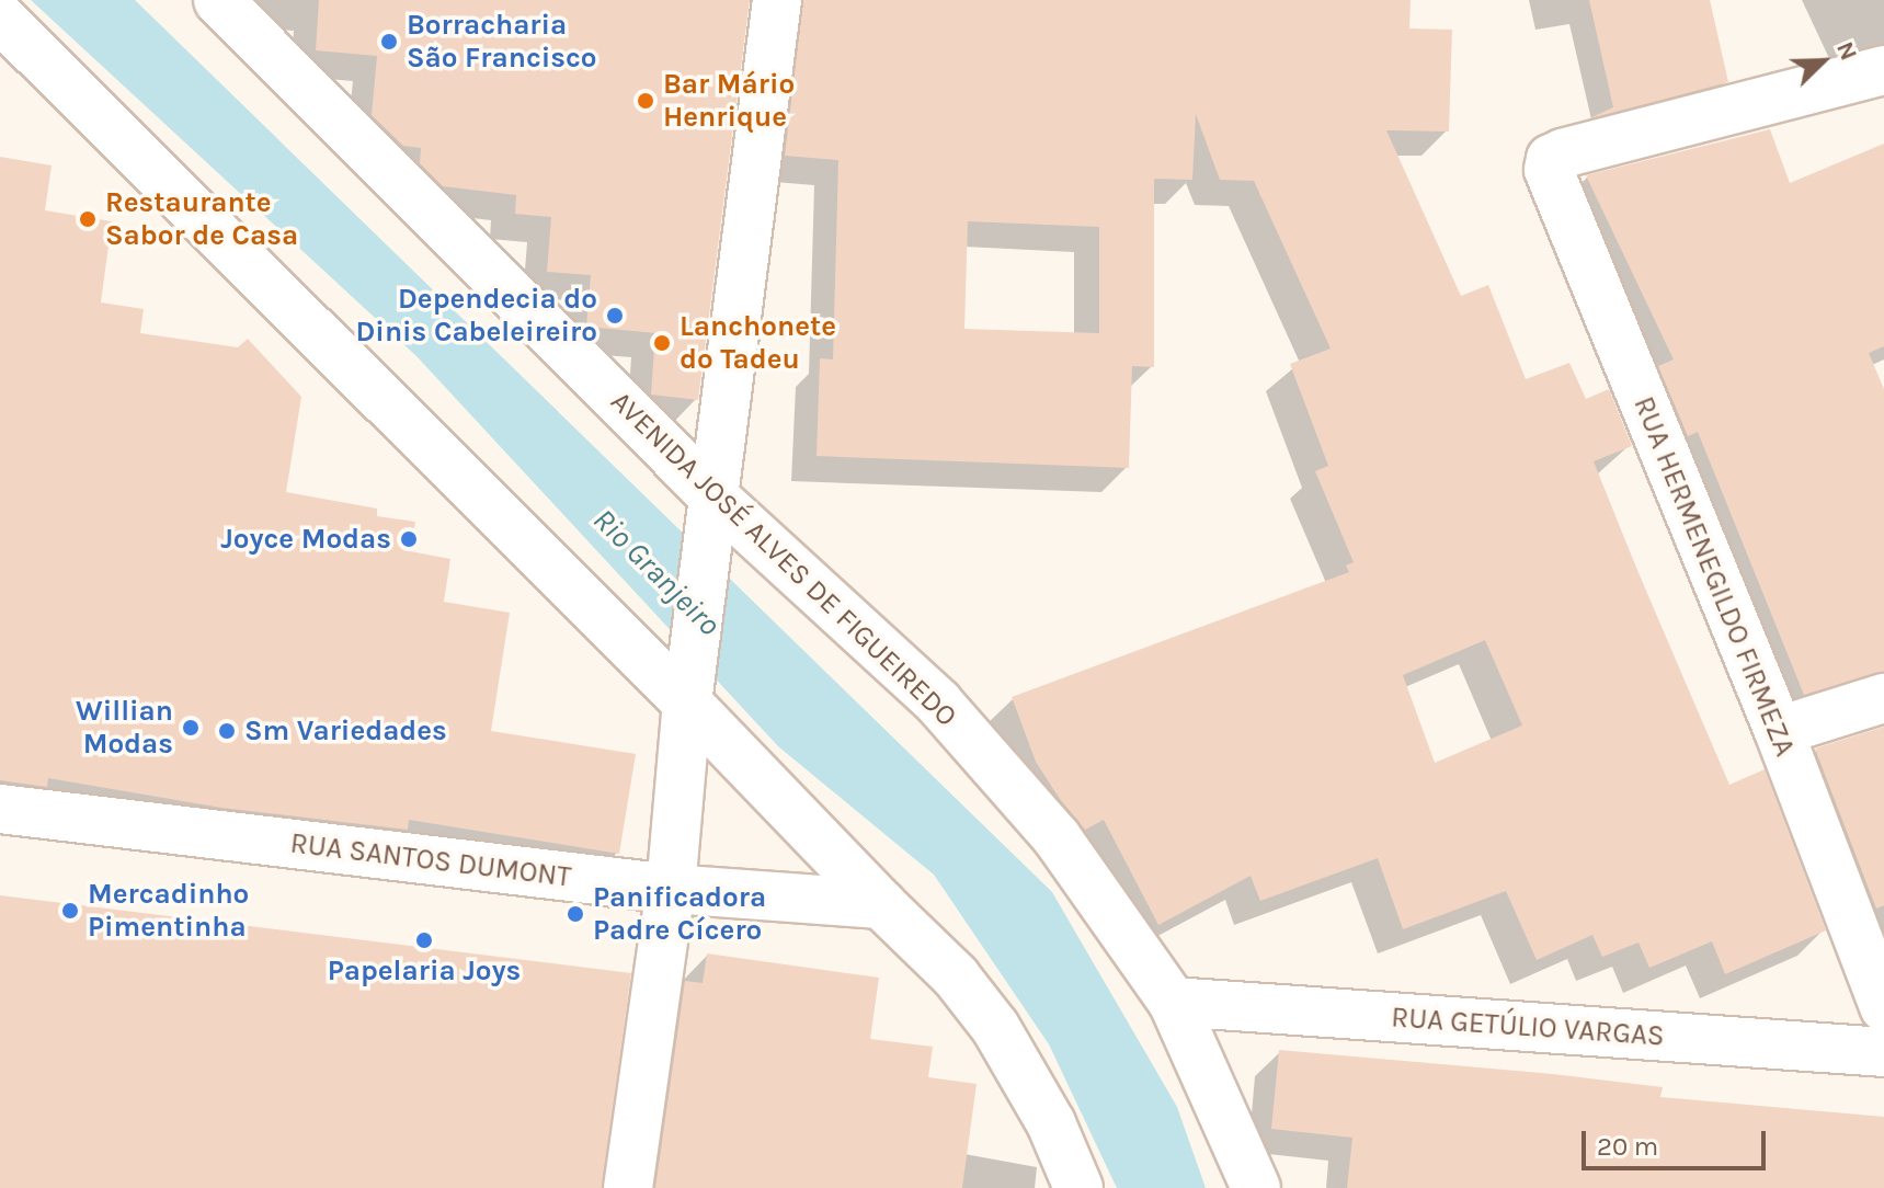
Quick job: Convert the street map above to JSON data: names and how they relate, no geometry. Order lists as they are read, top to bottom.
{
  "streets": {
    "street": [
      "AVENIDA JOSÉ ALVES DE FIGUEIREDO",
      "RUA HERMENEGILDO FIRMEZA",
      "RUA SANTOS DUMONT",
      "RUA GETÚLIO VARGAS"
    ]
  },
  "crossings": [
    ["AVENIDA JOSÉ ALVES DE FIGUEIREDO", "RUA GETÚLIO VARGAS"]
  ],
  "water": ["Rio Granjeiro"],
  "places": [
    "Borracharia São Francisco",
    "Bar Mário Henrique",
    "Restaurante Sabor de Casa",
    "Dependecia do Dinis Cabeleireiro",
    "Lanchonete do Tadeu",
    "Joyce Modas",
    "Willian Modas",
    "Sm Variedades",
    "Mercadinho Pimentinha",
    "Panificadora Padre Cícero",
    "Papelaria Joys"
  ],
  "scale_bar": "20 m",
  "north": "top right"
}
